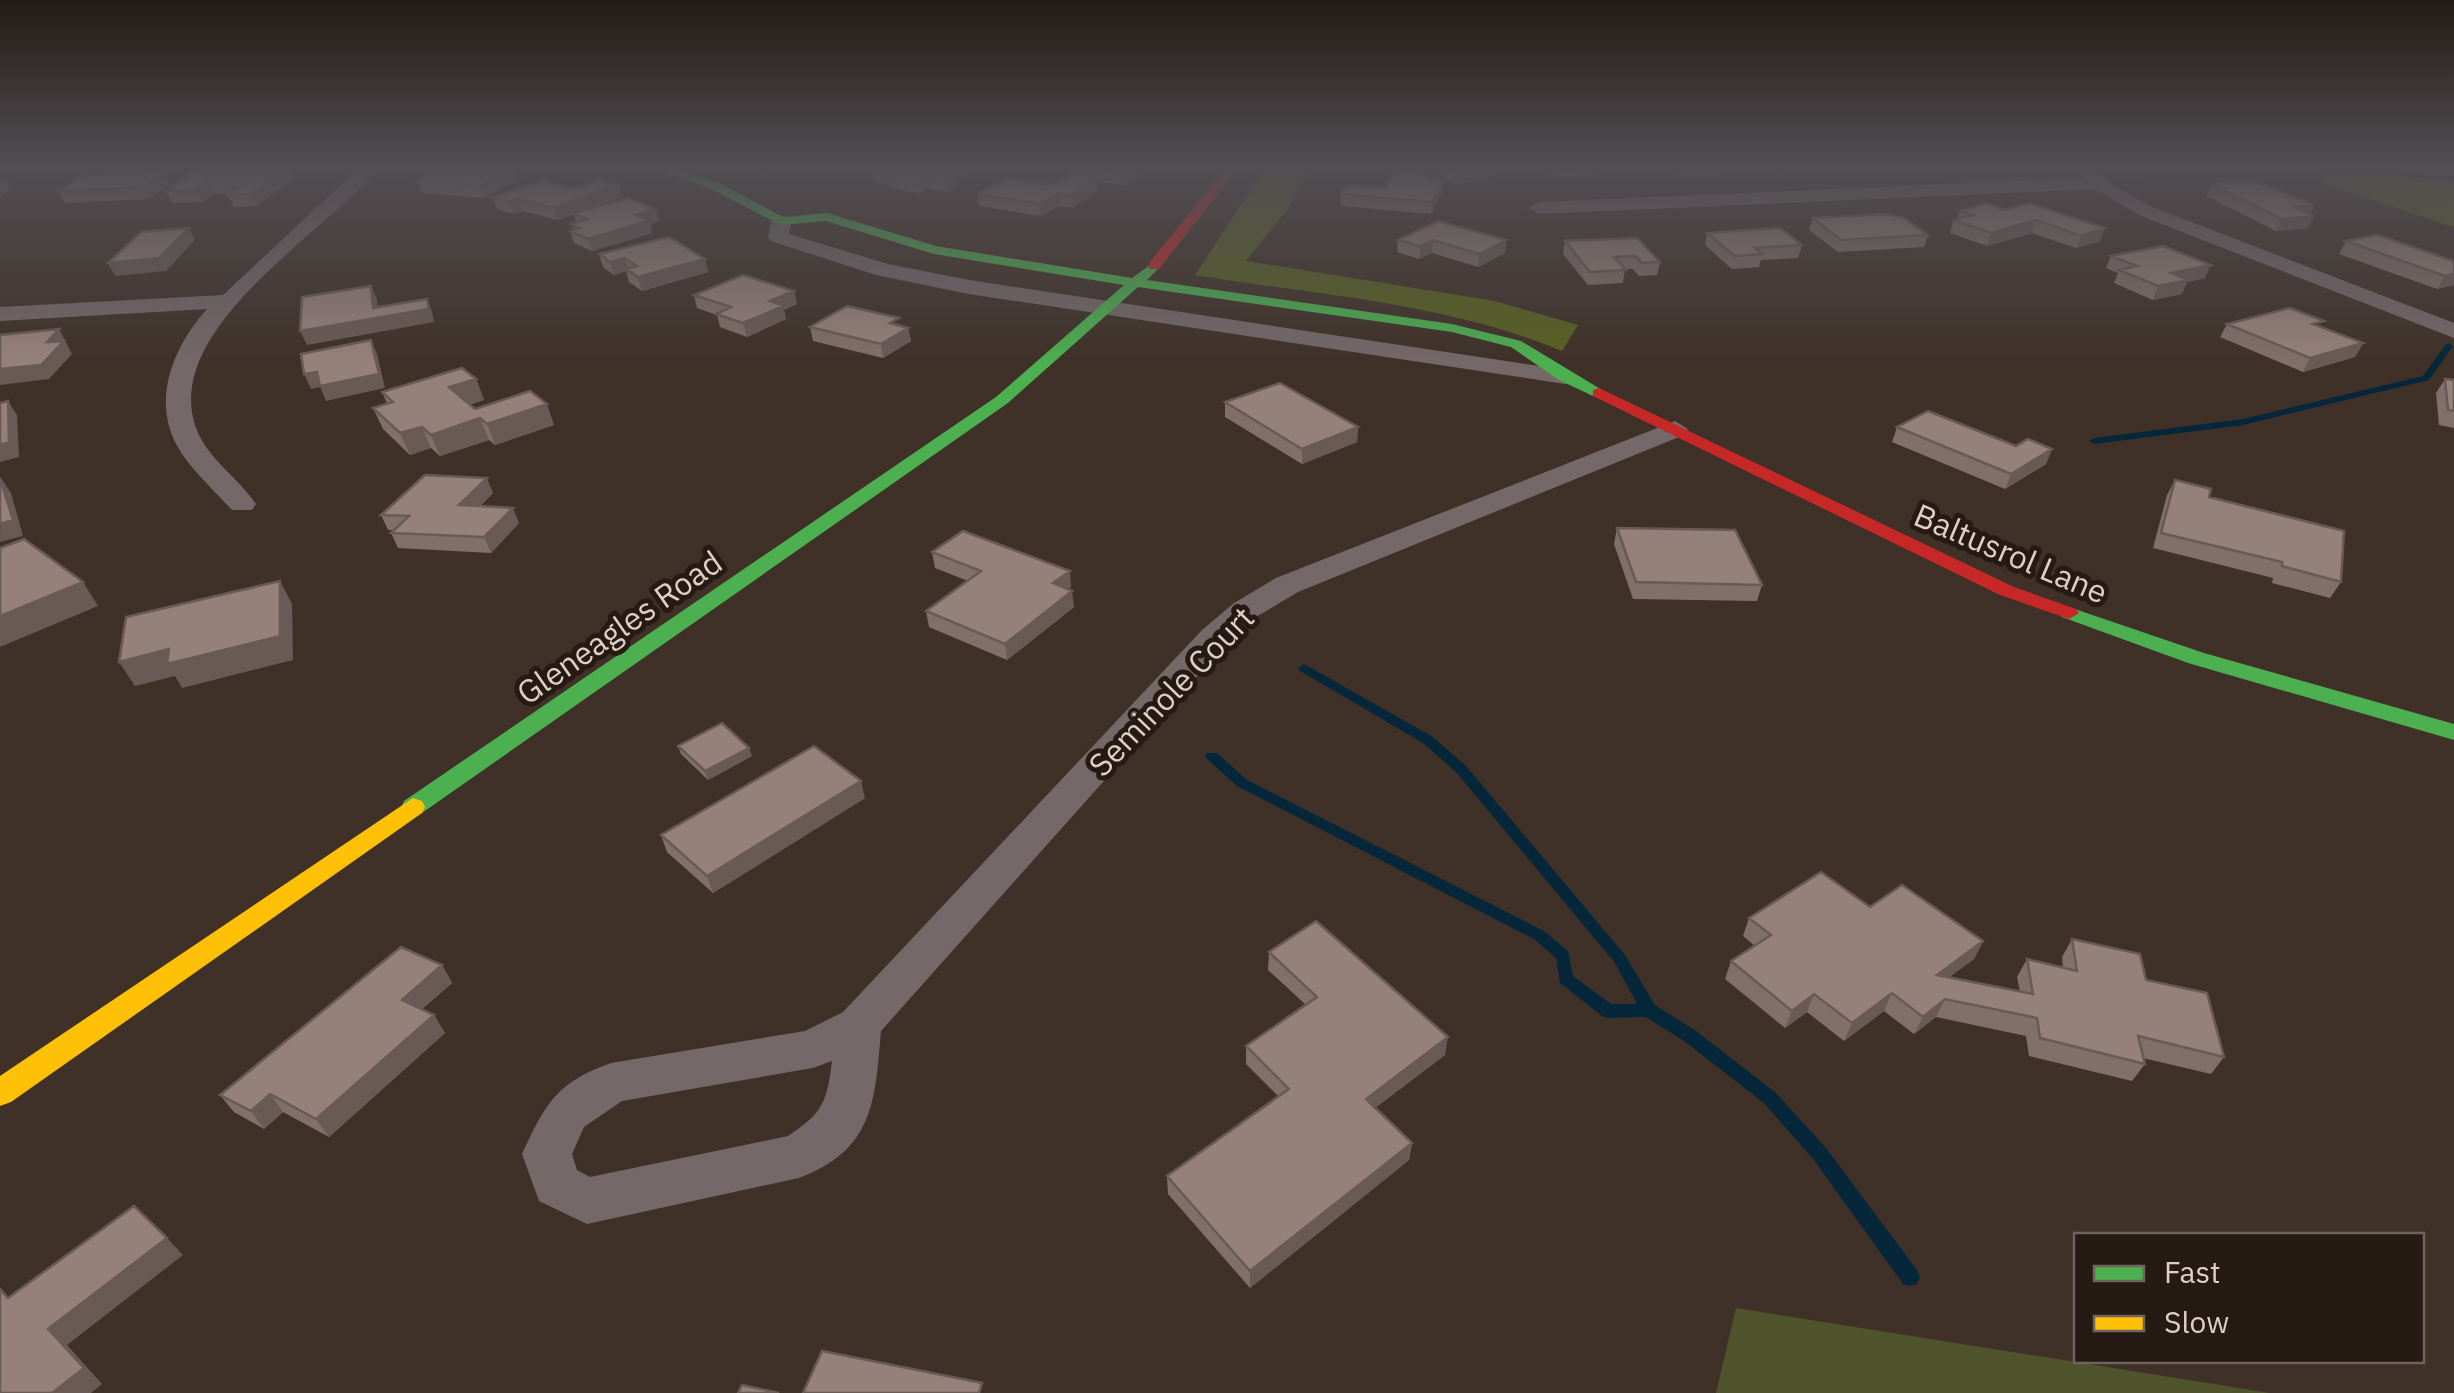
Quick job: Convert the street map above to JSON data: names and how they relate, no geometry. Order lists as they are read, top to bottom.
{
  "streets": {
    "street": ["Baltusrol Lane", "Gleneagles Road", "Seminole Court"]
  },
  "crossings": [
    ["Baltusrol Lane", "Gleneagles Road"],
    ["Baltusrol Lane", "Seminole Court"]
  ],
  "legend": ["Fast", "Slow"]
}
